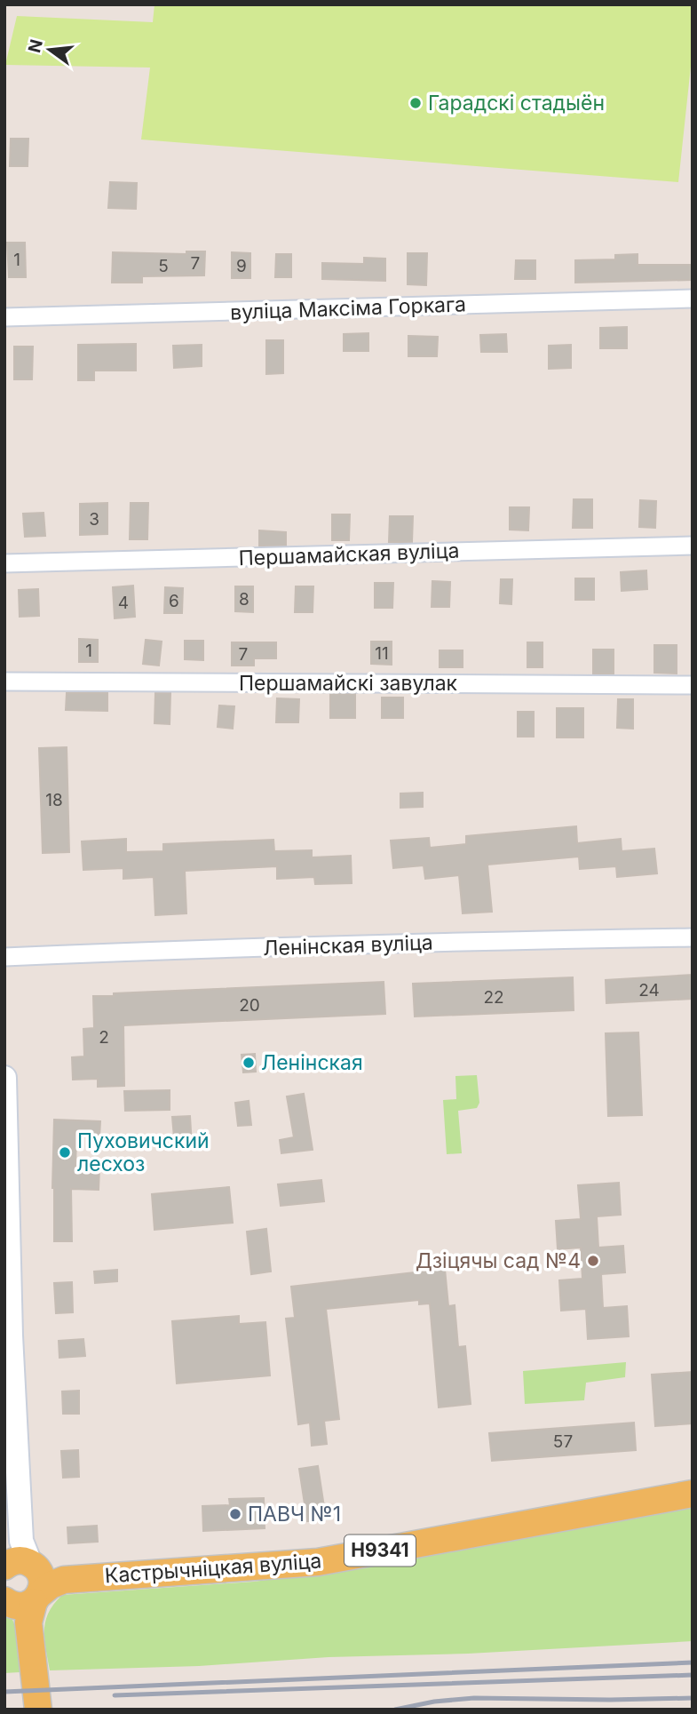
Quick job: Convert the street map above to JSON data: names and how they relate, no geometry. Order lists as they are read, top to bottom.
{
  "streets": {
    "main road": ["Н9341", "Кастрычніцкая вуліца"],
    "street": [
      "вуліца Максіма Горкага",
      "Першамайская вуліца",
      "Першамайскі завулак",
      "Ленінская вуліца"
    ]
  },
  "places": [
    "Гарадскі стадыён",
    "Ленінская",
    "Пуховичский лесхоз",
    "Дзіцячы сад №4",
    "ПАВЧ №1"
  ],
  "house_numbers": [
    "1",
    "7",
    "5",
    "9",
    "3",
    "8",
    "6",
    "4",
    "1",
    "11",
    "7",
    "18",
    "24",
    "22",
    "20",
    "2",
    "57"
  ],
  "north": "left"
}
